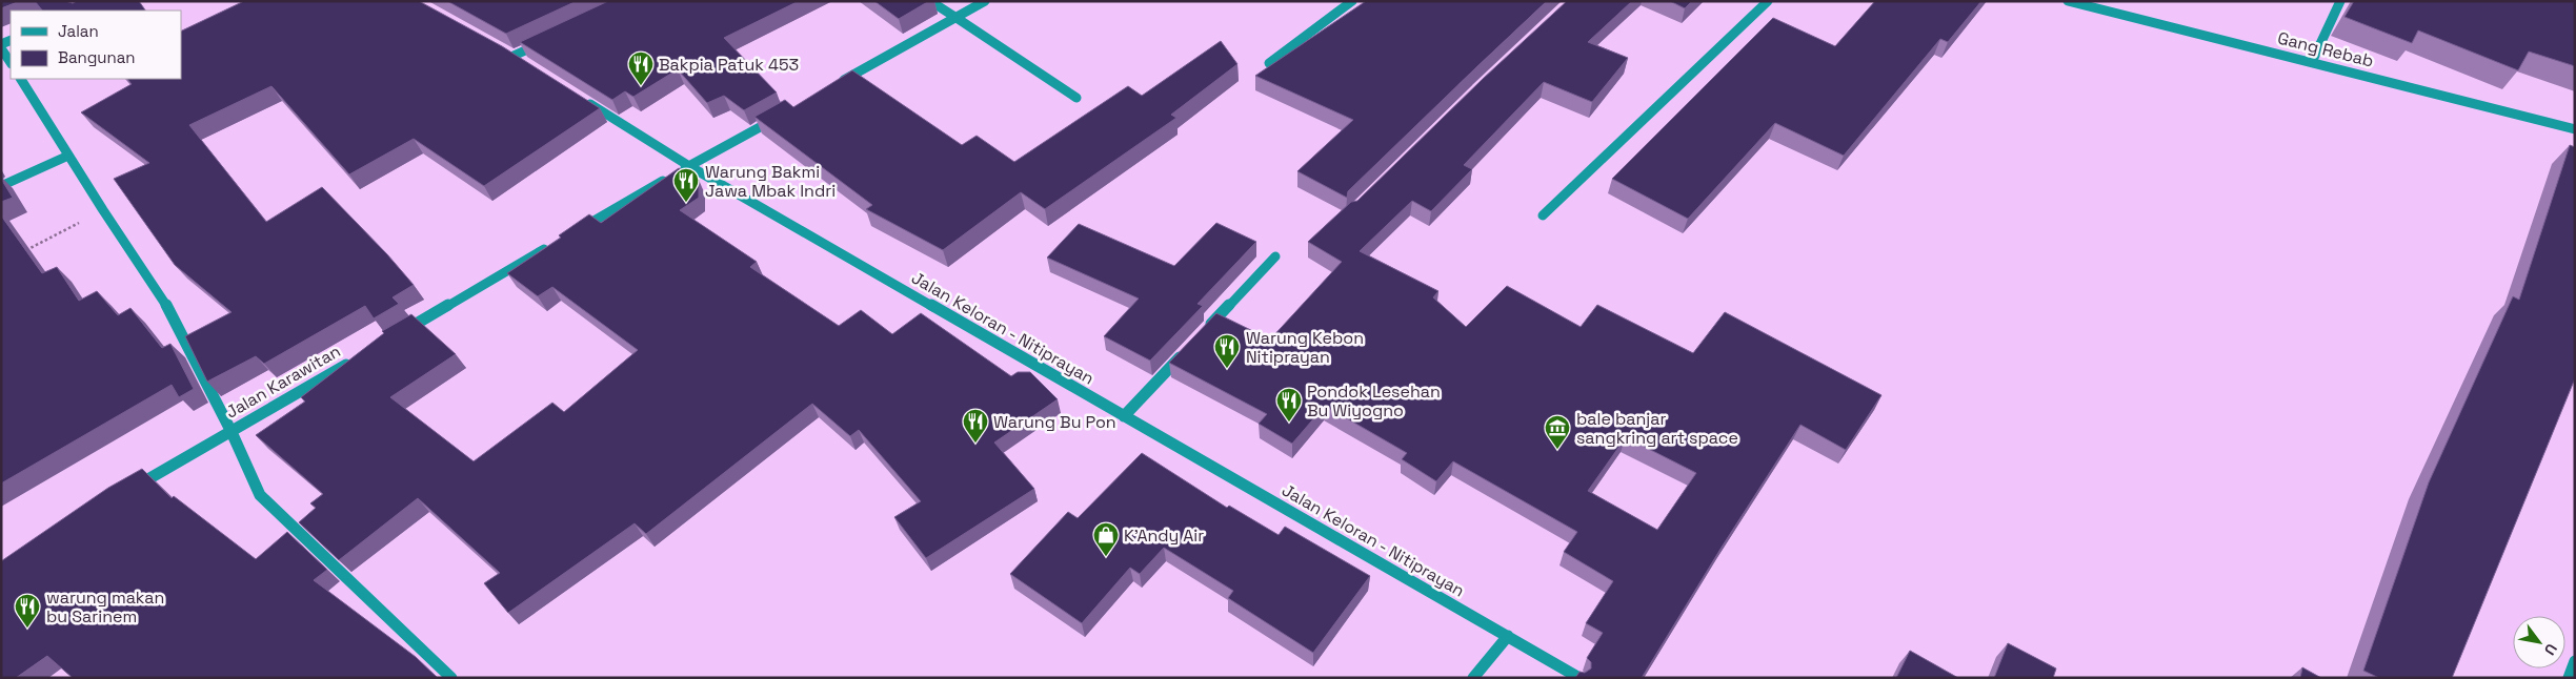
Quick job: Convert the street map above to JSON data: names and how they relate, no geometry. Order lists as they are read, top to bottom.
{
  "streets": {
    "street": ["Gang Rebab", "Jalan Keloran - Nitiprayan", "Jalan Karawitan"]
  },
  "places": {
    "restaurant": [
      "Bakpia Patuk 453",
      "Warung Bakmi Jawa Mbak Indri",
      "Warung Kebon Nitiprayan",
      "Pondok Lesehan Bu Wiyogno",
      "Warung Bu Pon",
      "warung makan bu Sarinem"
    ],
    "museum": ["bale banjar sangkring art space"],
    "shop": ["K'Andy Air"]
  },
  "legend": ["Jalan", "Bangunan"],
  "north": "bottom right"
}
